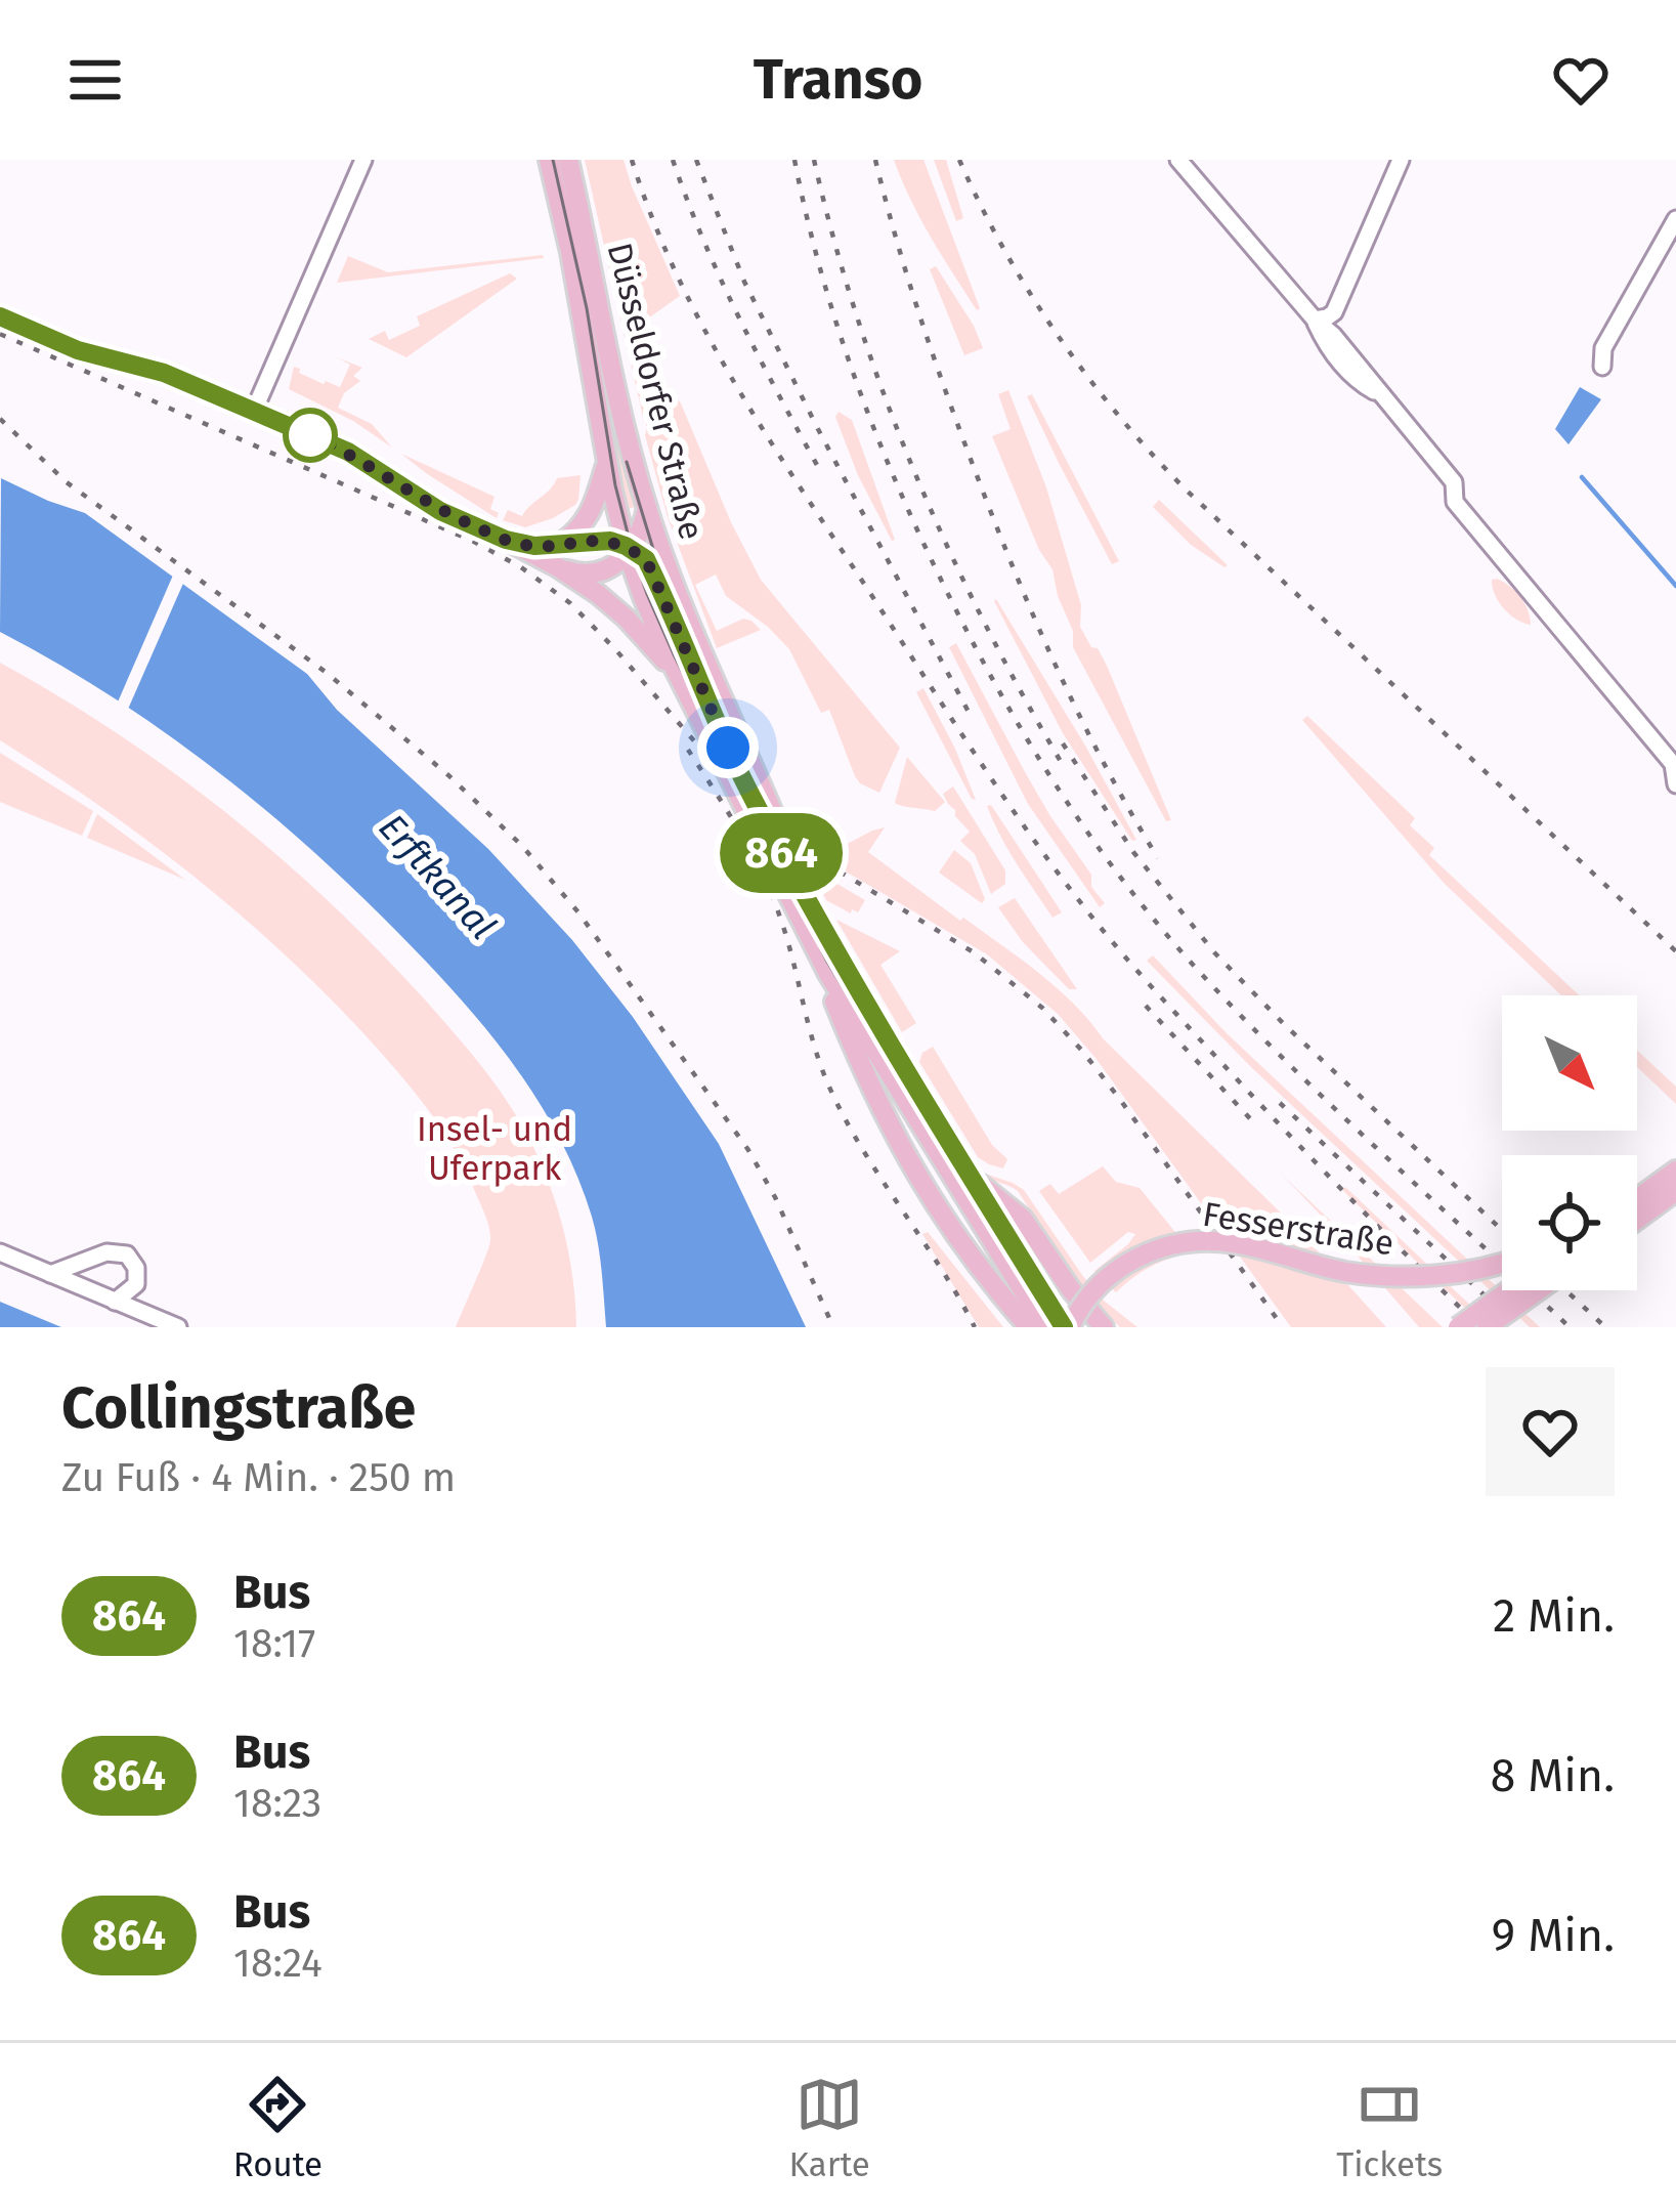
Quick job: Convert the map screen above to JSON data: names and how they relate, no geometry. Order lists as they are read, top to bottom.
{
  "streets": {
    "main road": ["Düsseldorfer Straße", "Fesserstraße"]
  },
  "crossings": [
    ["Düsseldorfer Straße", "Fesserstraße"]
  ],
  "water": ["Erftkanal"],
  "parks": ["Insel- und Uferpark"],
  "lines": ["bus line 864"],
  "north": "bottom right",
  "page": {
    "header": "Transo",
    "on_map": "864",
    "heading": ["Collingstraße", "Zu Fuß · 4 Min. · 250 m"],
    "list": [
      {
        "mark": "864",
        "name": "Bus",
        "note": "18:17",
        "value": "2 Min."
      },
      {
        "mark": "864",
        "name": "Bus",
        "note": "18:23",
        "value": "8 Min."
      },
      {
        "mark": "864",
        "name": "Bus",
        "note": "18:24",
        "value": "9 Min."
      }
    ],
    "tabs": ["Route", "Karte", "Tickets"]
  }
}
